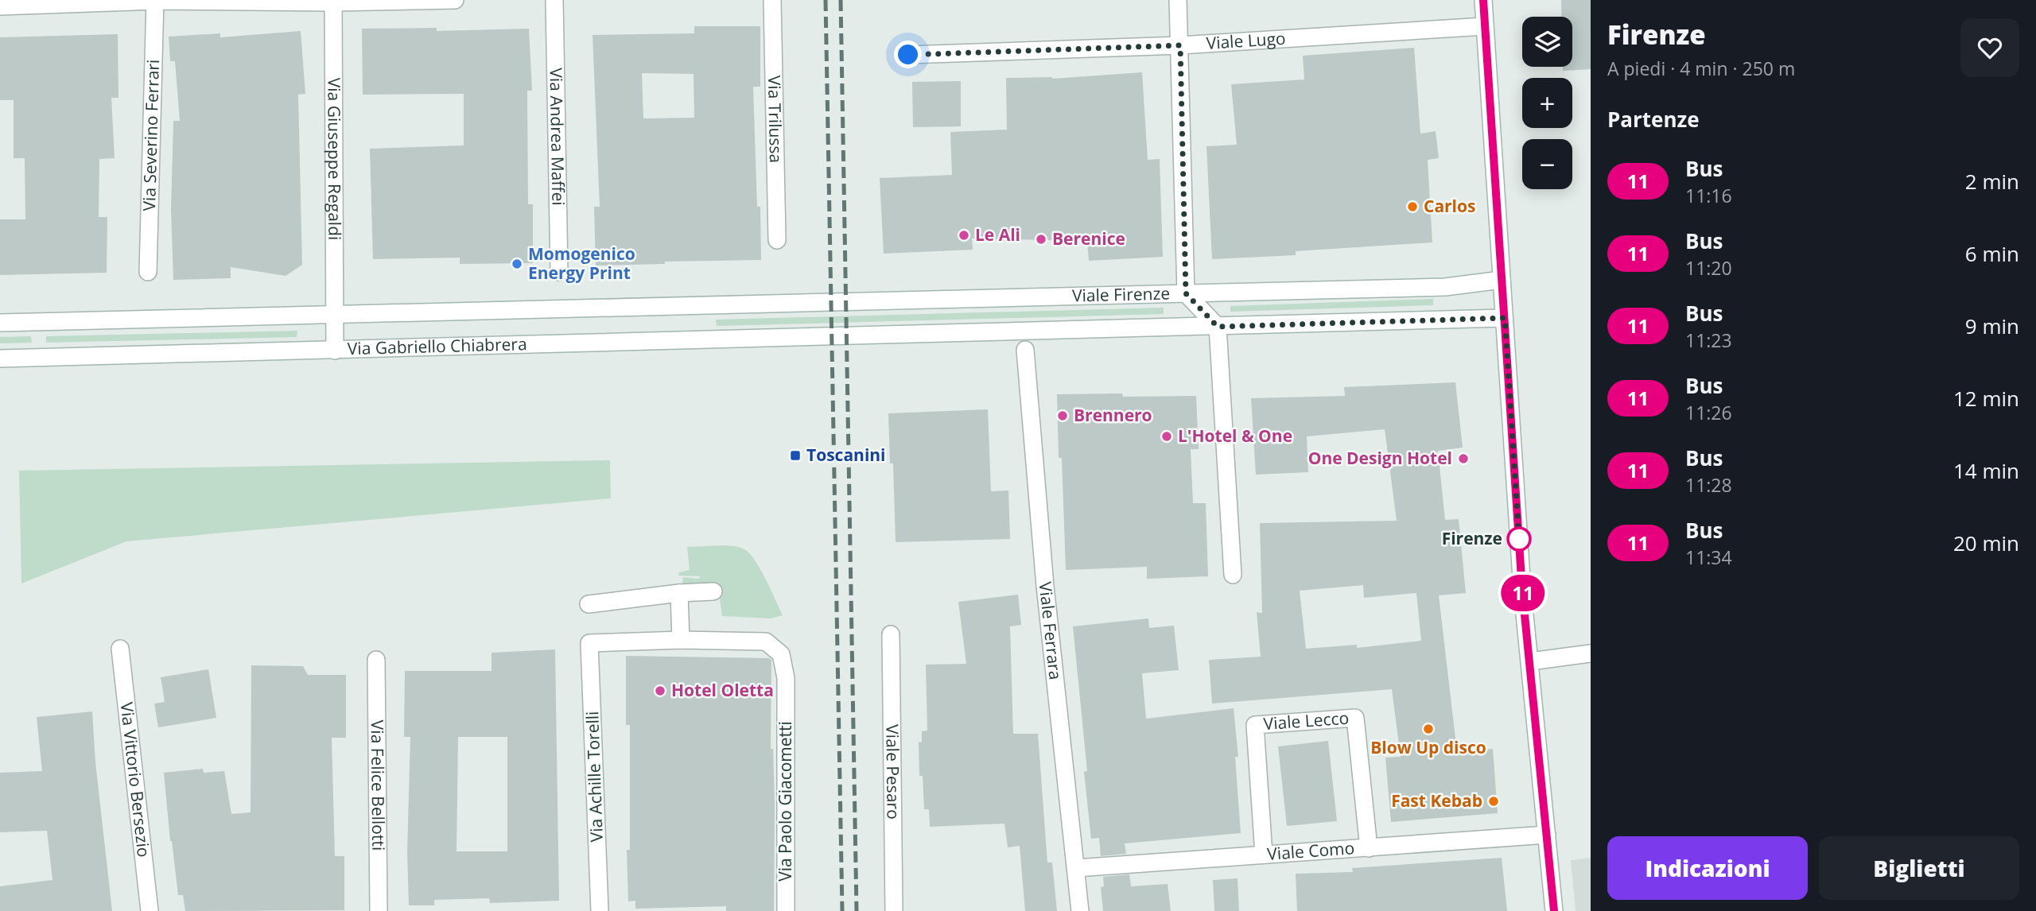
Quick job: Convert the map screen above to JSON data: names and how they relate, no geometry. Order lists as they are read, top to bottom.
{
  "streets": {
    "street": [
      "Viale Lugo",
      "Via Trilussa",
      "Via Severino Ferrari",
      "Via Andrea Maffei",
      "Via Giuseppe Regaldi",
      "Viale Firenze",
      "Via Gabriello Chiabrera",
      "Viale Ferrara",
      "Viale Lecco",
      "Viale Pesaro",
      "Via Achille Torelli",
      "Via Vittorio Bersezio",
      "Via Felice Bellotti",
      "Via Paolo Giacometti",
      "Viale Como"
    ]
  },
  "crossings": [
    ["Via Giuseppe Regaldi", "Via Gabriello Chiabrera"],
    ["Viale Firenze", "Via Gabriello Chiabrera"],
    ["Viale Ferrara", "Viale Como"],
    ["Viale Lecco", "Viale Como"],
    ["Via Achille Torelli", "Via Paolo Giacometti"]
  ],
  "places": {
    "other": [
      "Carlos",
      "Le Ali",
      "Berenice",
      "Momogenico Energy Print",
      "Brennero",
      "L'Hotel & One",
      "One Design Hotel",
      "Firenze",
      "Hotel Oletta",
      "Blow Up disco",
      "Fast Kebab"
    ],
    "transit": ["Toscanini"]
  },
  "lines": ["bus line 11"],
  "page": {
    "on_map": "11",
    "heading": [
      ["Firenze", "A piedi · 4 min · 250 m"],
      "Partenze"
    ],
    "map_buttons": ["+", "−"],
    "list": [
      {
        "mark": "11",
        "name": "Bus",
        "note": "11:16",
        "value": "2 min"
      },
      {
        "mark": "11",
        "name": "Bus",
        "note": "11:20",
        "value": "6 min"
      },
      {
        "mark": "11",
        "name": "Bus",
        "note": "11:23",
        "value": "9 min"
      },
      {
        "mark": "11",
        "name": "Bus",
        "note": "11:26",
        "value": "12 min"
      },
      {
        "mark": "11",
        "name": "Bus",
        "note": "11:28",
        "value": "14 min"
      },
      {
        "mark": "11",
        "name": "Bus",
        "note": "11:34",
        "value": "20 min"
      }
    ],
    "buttons": ["Indicazioni", "Biglietti"]
  }
}
